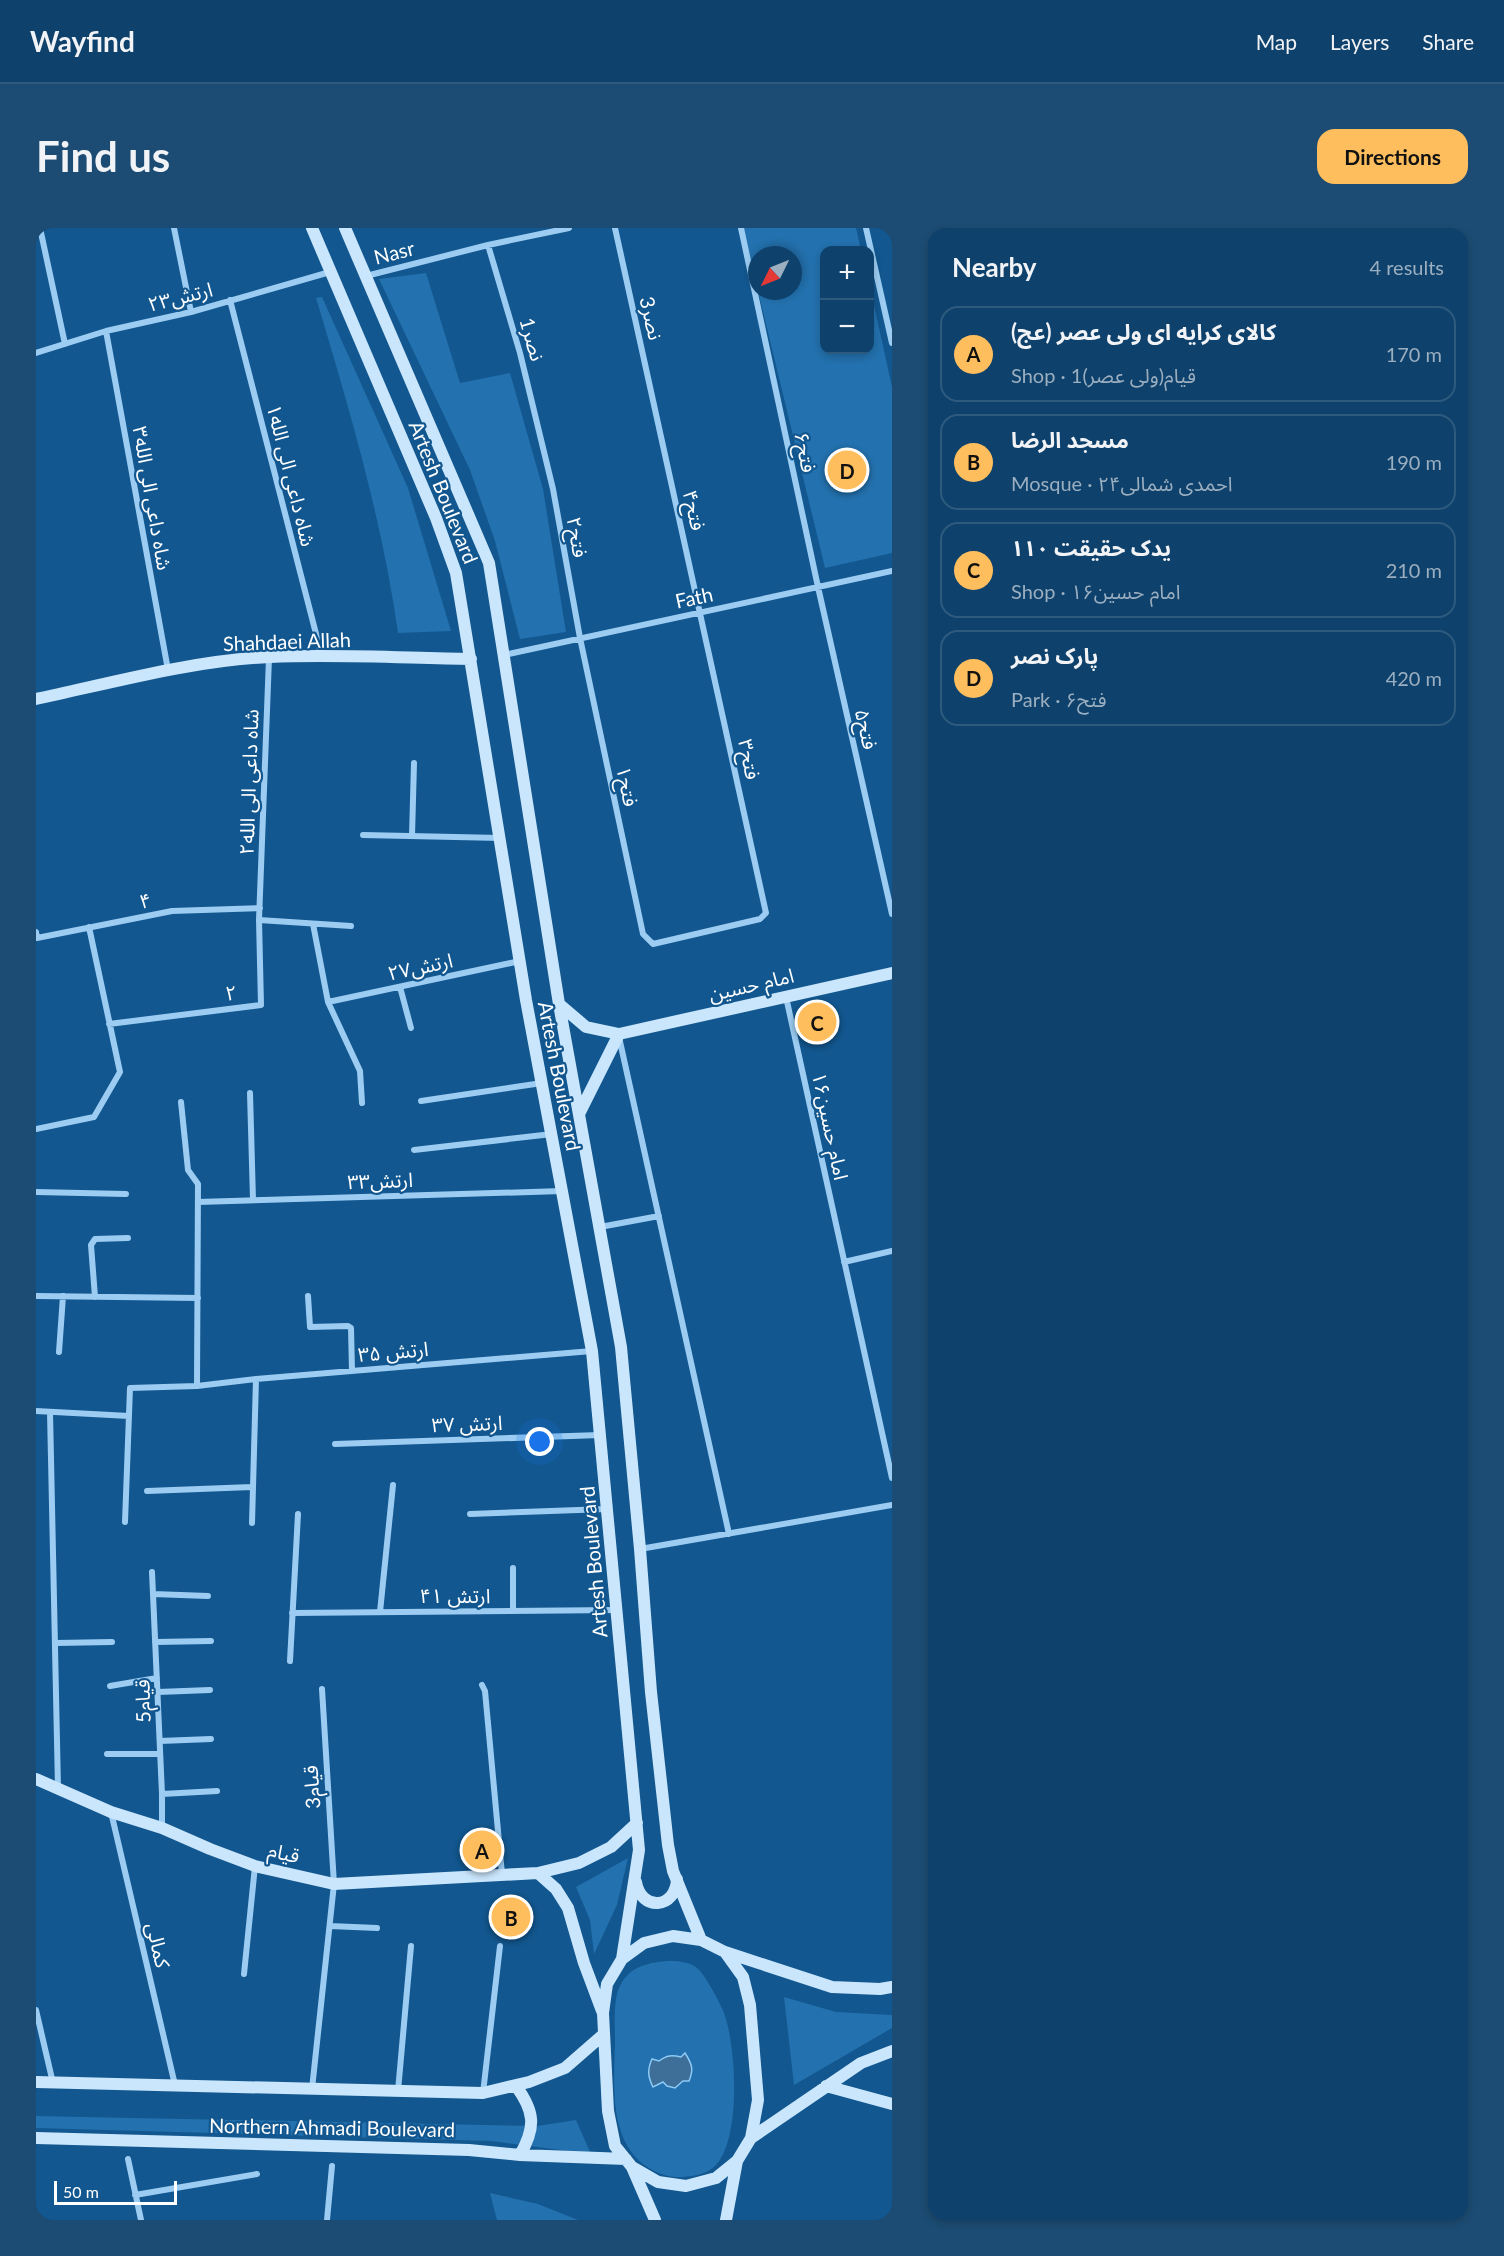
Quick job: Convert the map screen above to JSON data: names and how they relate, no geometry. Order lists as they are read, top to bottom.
{
  "streets": {
    "main road": [
      "Artesh Boulevard",
      "Shahdaei Allah",
      "امام حسین",
      "قیام",
      "Northern Ahmadi Boulevard"
    ],
    "street": [
      "Nasr",
      "ارتش۲۳",
      "3نصر",
      "1نصر",
      "۶فتح",
      "شاه داعی الی الله۱",
      "شاه داعی الی الله۳",
      "فتح۴",
      "۲فتح",
      "Fath",
      "۵فتح",
      "۳فتح",
      "شاه داعی الی الله۲",
      "۱فتح",
      "۴",
      "ارتش۲۷",
      "۲",
      "امام حسین۱۶",
      "ارتش۳۳",
      "ارتش ۳۵",
      "ارتش ۳۷",
      "ارتش ۴۱",
      "قیام5",
      "قیام3",
      "کمالی"
    ]
  },
  "crossings": [
    ["Nasr", "1نصر"],
    ["Nasr", "Artesh Boulevard"],
    ["ارتش۲۳", "شاه داعی الی الله۱"],
    ["ارتش۲۳", "Artesh Boulevard"],
    ["ارتش۲۳", "شاه داعی الی الله۳"],
    ["3نصر", "فتح۴"],
    ["1نصر", "۲فتح"],
    ["۶فتح", "Fath"],
    ["۶فتح", "۵فتح"],
    ["شاه داعی الی الله۱", "Shahdaei Allah"],
    ["Artesh Boulevard", "Fath"],
    ["Artesh Boulevard", "Shahdaei Allah"],
    ["Artesh Boulevard", "ارتش۲۷"],
    ["Artesh Boulevard", "ارتش۳۳"],
    ["Artesh Boulevard", "ارتش ۳۵"],
    ["Artesh Boulevard", "ارتش ۳۷"],
    ["Artesh Boulevard", "ارتش ۴۱"],
    ["Artesh Boulevard", "قیام"],
    ["Artesh Boulevard", "Northern Ahmadi Boulevard"],
    ["شاه داعی الی الله۳", "Shahdaei Allah"],
    ["فتح۴", "Fath"],
    ["فتح۴", "۳فتح"],
    ["۲فتح", "Fath"],
    ["۲فتح", "۱فتح"],
    ["Fath", "۵فتح"],
    ["Fath", "۳فتح"],
    ["Fath", "۱فتح"],
    ["Shahdaei Allah", "شاه داعی الی الله۲"],
    ["۳فتح", "۱فتح"],
    ["شاه داعی الی الله۲", "۴"],
    ["شاه داعی الی الله۲", "۲"],
    ["۴", "۲"],
    ["امام حسین", "امام حسین۱۶"],
    ["قیام5", "قیام"],
    ["قیام3", "قیام"],
    ["قیام3", "Northern Ahmadi Boulevard"],
    ["قیام", "کمالی"],
    ["کمالی", "Northern Ahmadi Boulevard"]
  ],
  "scale_bar": "50 m",
  "north": "bottom left",
  "page": {
    "header": "Wayfind",
    "nav": ["Map", "Layers", "Share"],
    "buttons": "Directions",
    "title": "Find us",
    "heading": ["Nearby", "4 results"],
    "map_buttons": ["+", "−"],
    "list": [
      {
        "mark": "A",
        "name": "کالای کرایه ای ولی عصر (عج)",
        "note": "Shop · قیام(ولی عصر)1",
        "value": "170 m"
      },
      {
        "mark": "B",
        "name": "مسجد الرضا",
        "note": "Mosque · احمدی شمالی۲۴",
        "value": "190 m"
      },
      {
        "mark": "C",
        "name": "یدک حقیقت ۱۱۰",
        "note": "Shop · امام حسین۱۶",
        "value": "210 m"
      },
      {
        "mark": "D",
        "name": "پارک نصر",
        "note": "Park · ۶فتح",
        "value": "420 m"
      }
    ],
    "pins": [
      "D",
      "C",
      "A",
      "B"
    ],
    "scale": "50 m"
  }
}
